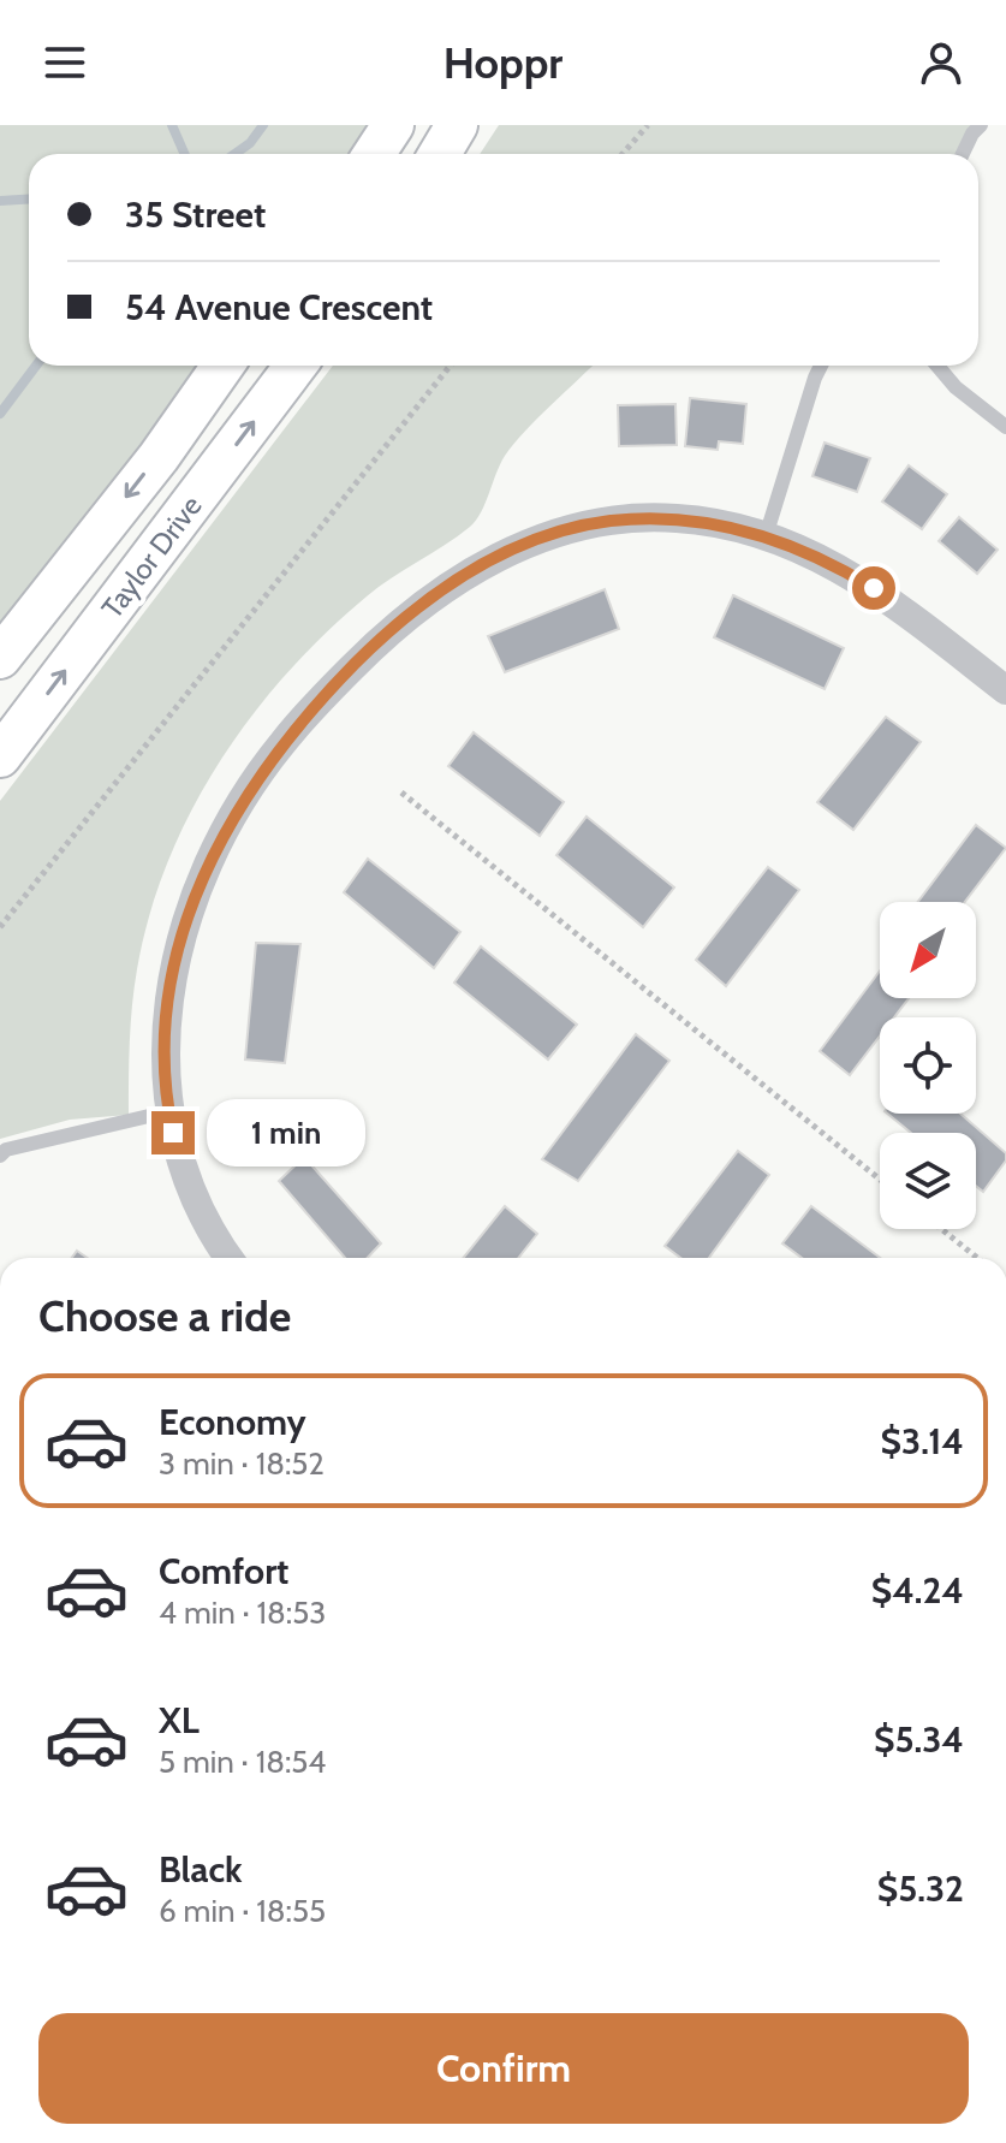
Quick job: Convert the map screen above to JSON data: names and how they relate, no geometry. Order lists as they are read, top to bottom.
{
  "streets": {
    "main road": ["Taylor Drive"]
  },
  "north": "bottom left",
  "page": {
    "header": "Hoppr",
    "banner": ["35 Street", "54 Avenue Crescent"],
    "bubble": "1 min",
    "heading": "Choose a ride",
    "list": [
      {
        "name": "Economy",
        "note": "3 min · 18:52",
        "value": "$3.14"
      },
      {
        "name": "Comfort",
        "note": "4 min · 18:53",
        "value": "$4.24"
      },
      {
        "name": "XL",
        "note": "5 min · 18:54",
        "value": "$5.34"
      },
      {
        "name": "Black",
        "note": "6 min · 18:55",
        "value": "$5.32"
      }
    ],
    "buttons": "Confirm"
  }
}
